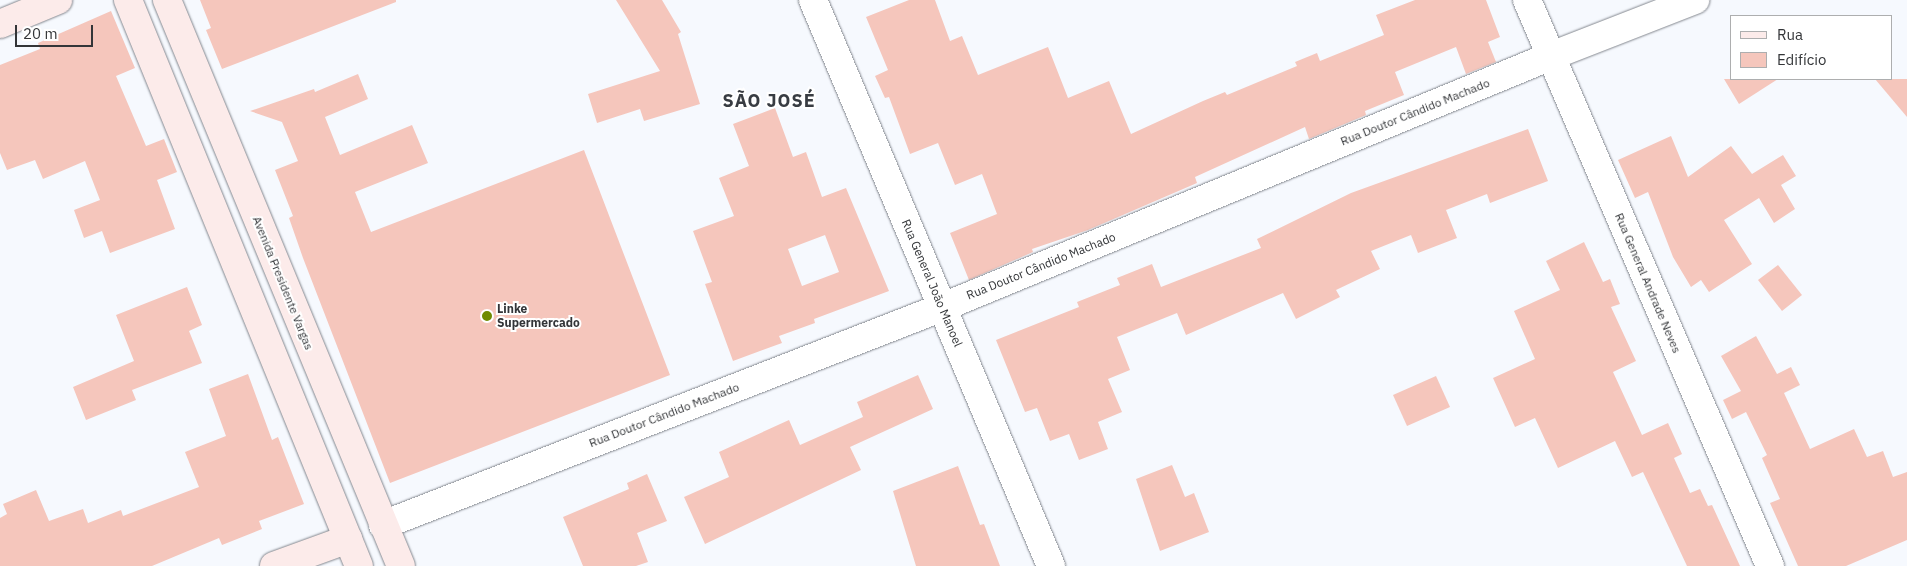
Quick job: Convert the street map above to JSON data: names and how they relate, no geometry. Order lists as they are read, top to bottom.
{
  "streets": {
    "street": [
      "Rua Doutor Cândido Machado",
      "Avenida Presidente Vargas",
      "Rua General João Manoel",
      "Rua General Andrade Neves"
    ]
  },
  "crossings": [
    ["Rua Doutor Cândido Machado", "Avenida Presidente Vargas"],
    ["Rua Doutor Cândido Machado", "Rua General João Manoel"],
    ["Rua Doutor Cândido Machado", "Rua General Andrade Neves"]
  ],
  "districts": ["SÃO JOSÉ"],
  "places": ["Linke Supermercado"],
  "legend": ["Rua", "Edifício"],
  "scale_bar": "20 m"
}
